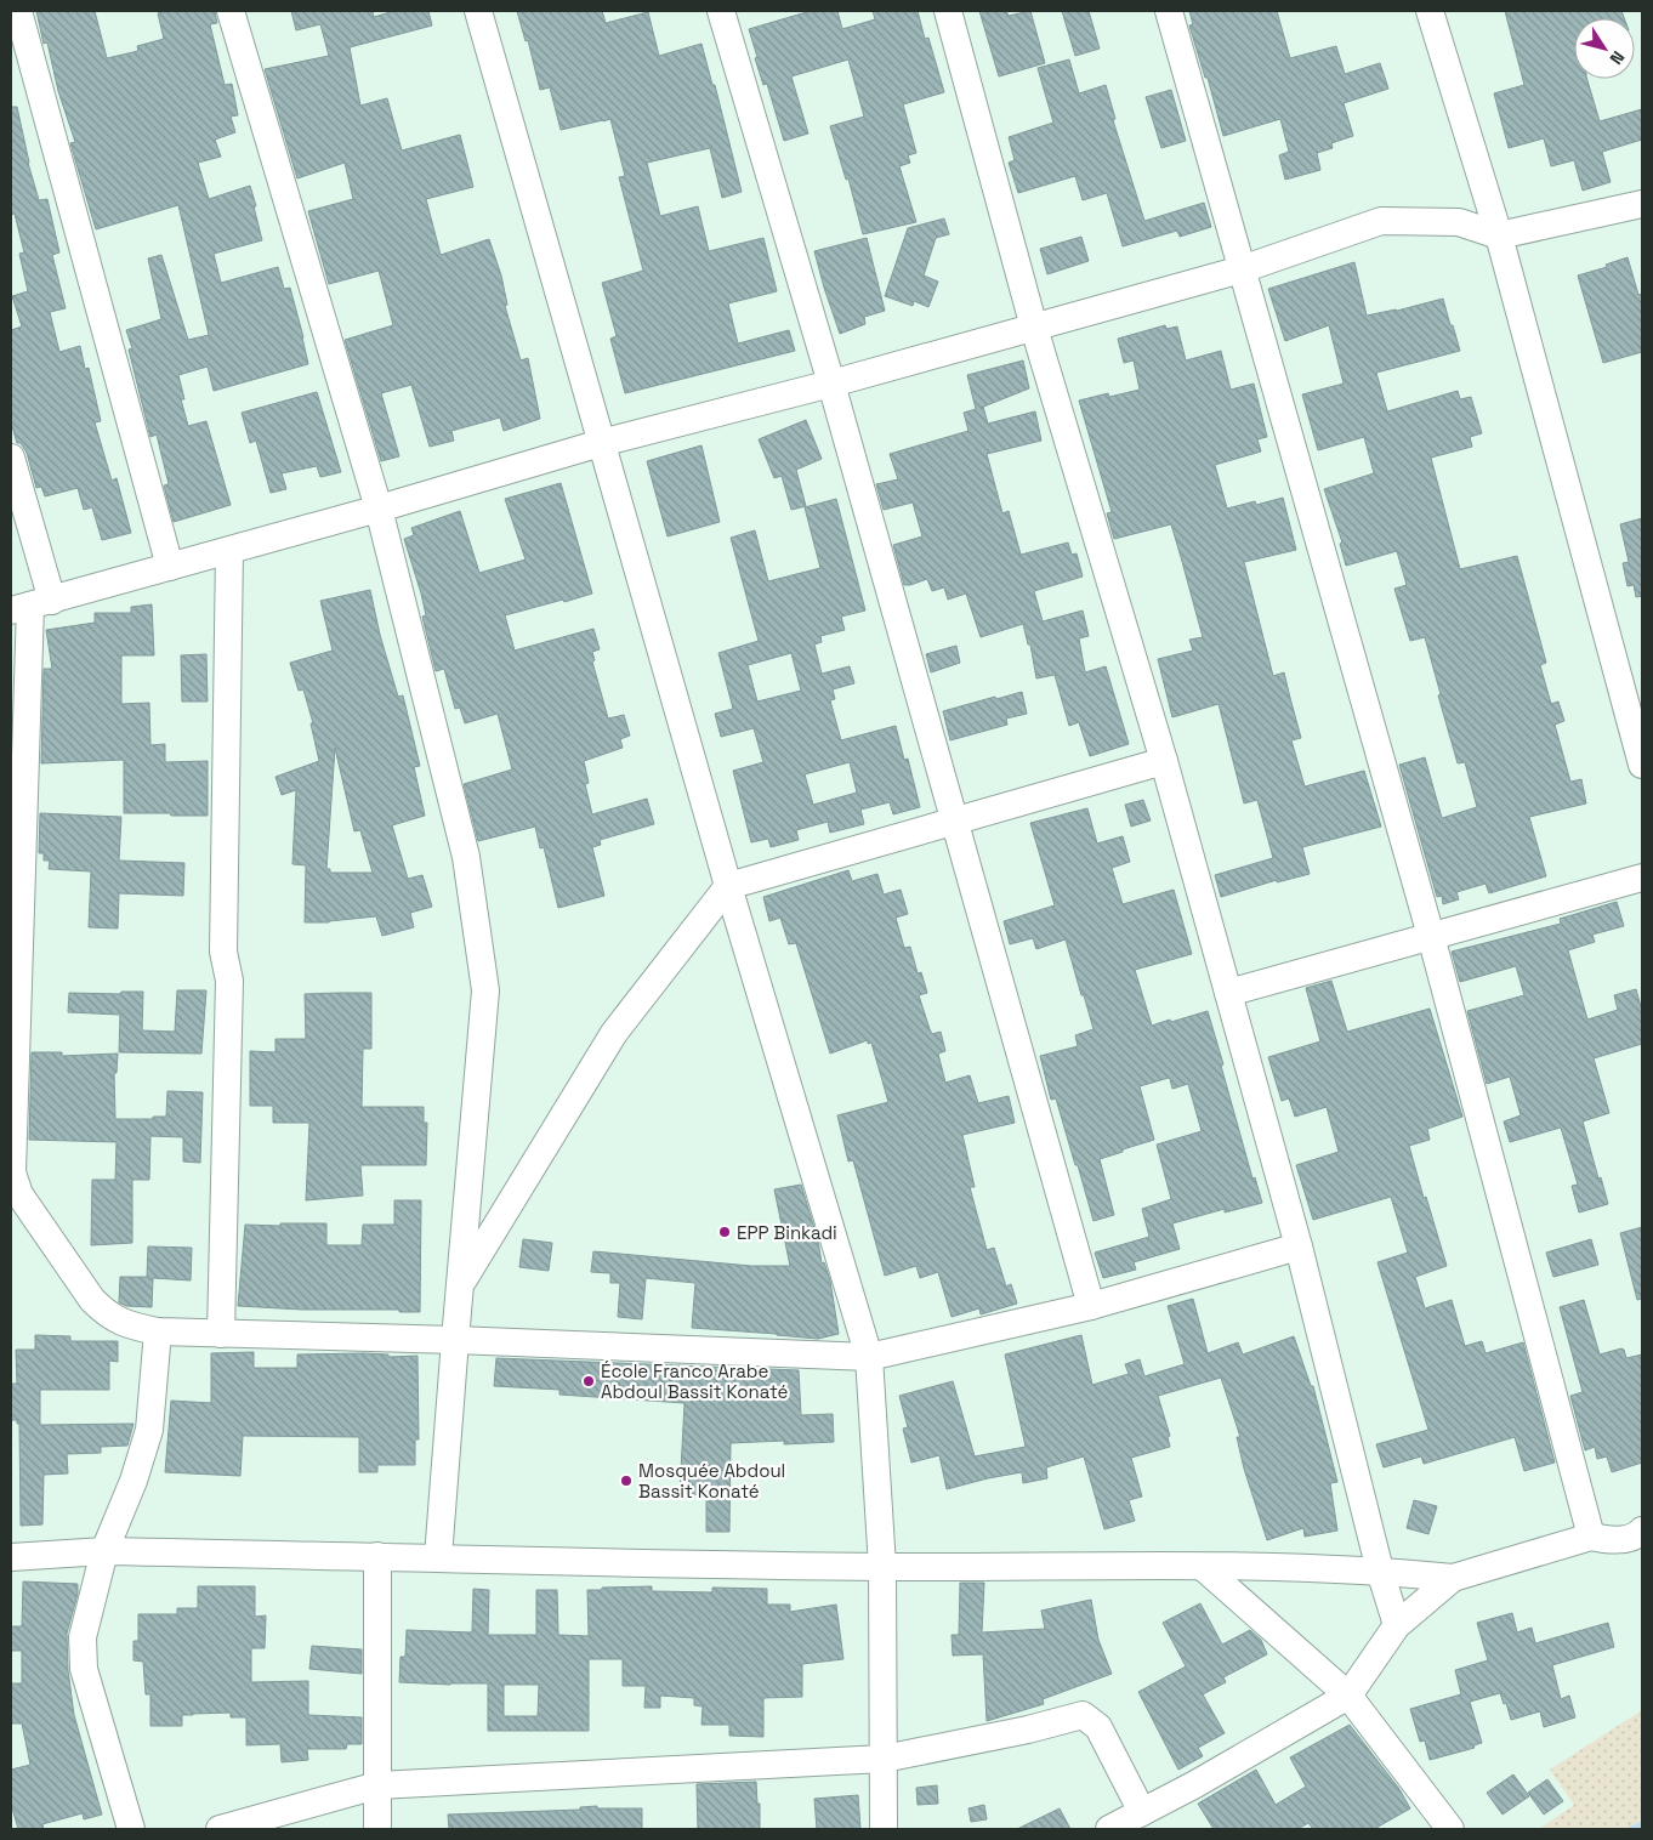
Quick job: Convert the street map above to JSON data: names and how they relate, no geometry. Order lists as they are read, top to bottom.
{
  "places": ["EPP Binkadi", "École Franco Arabe Abdoul Bassit Konaté", "Mosquée Abdoul Bassit Konaté"],
  "north": "bottom right"
}
